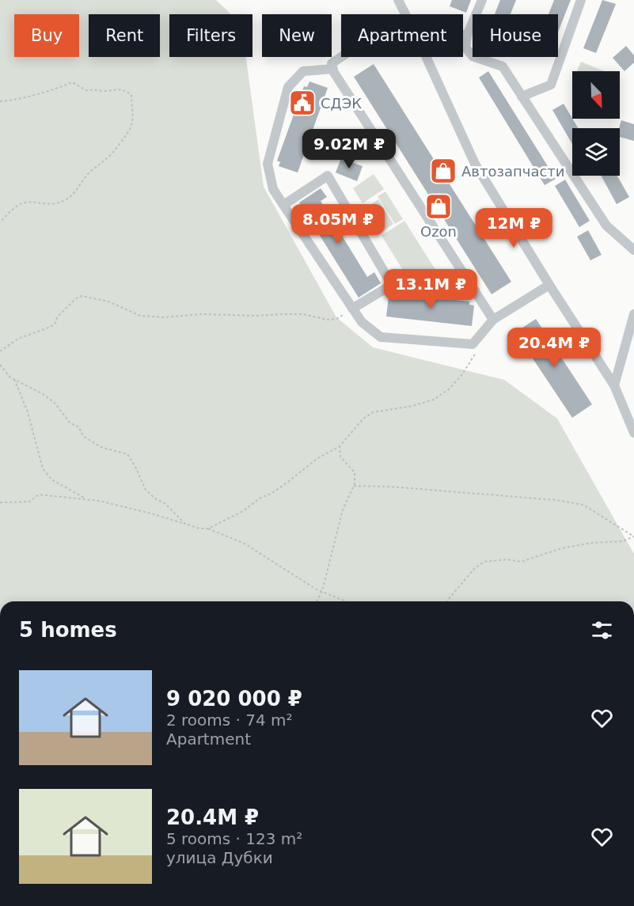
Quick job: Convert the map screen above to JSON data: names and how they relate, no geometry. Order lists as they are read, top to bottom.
{
  "places": {
    "public building": ["СДЭК"],
    "shop": ["Автозапчасти", "Ozon"]
  },
  "north": "bottom right",
  "page": {
    "chip": [
      "Buy",
      "Rent",
      "Filters",
      "New",
      "Apartment",
      "House"
    ],
    "price": [
      "9.02M ₽",
      "8.05M ₽",
      "12M ₽",
      "13.1M ₽",
      "20.4M ₽"
    ],
    "heading": "5 homes",
    "list": [
      {
        "name": "9 020 000 ₽",
        "note": "2 rooms · 74 m² · Apartment"
      },
      {
        "name": "20.4M ₽",
        "note": "5 rooms · 123 m² · улица Дубки"
      }
    ]
  }
}
